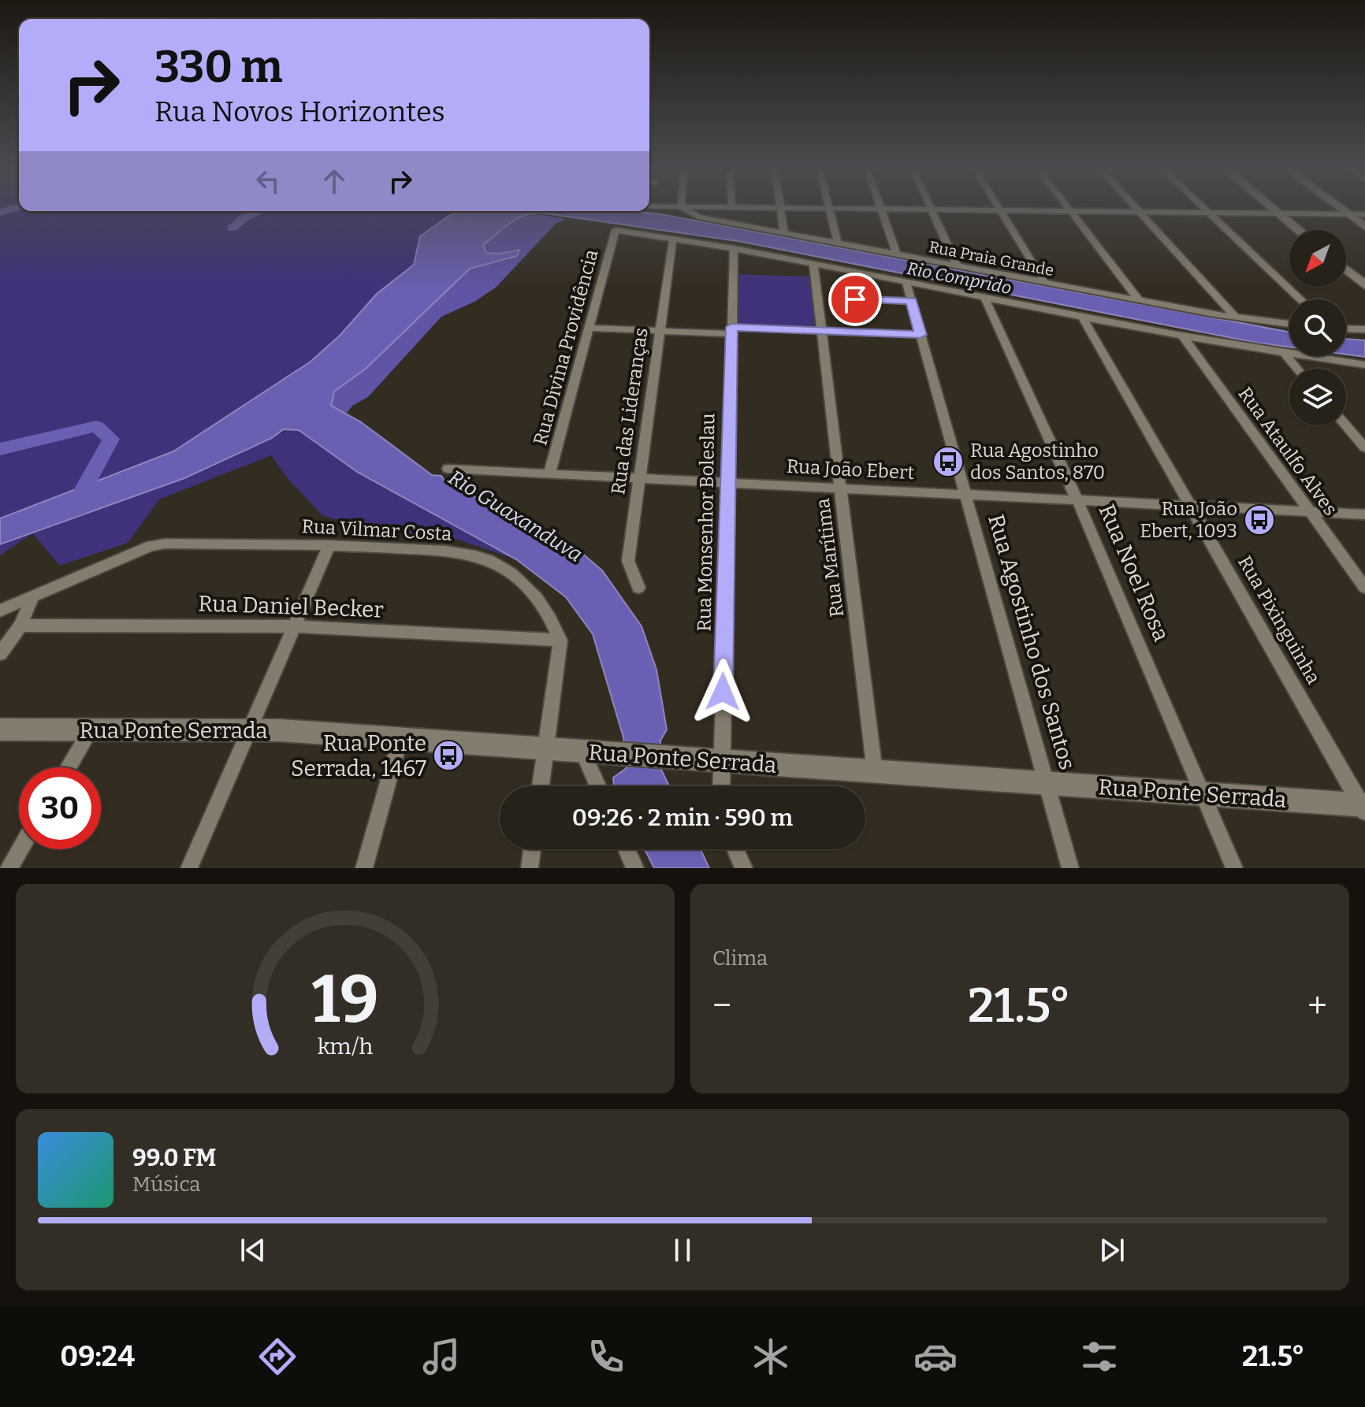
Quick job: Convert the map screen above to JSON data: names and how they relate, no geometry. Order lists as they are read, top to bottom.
{
  "streets": {
    "street": [
      "Rua Praia Grande",
      "Rua Divina Providência",
      "Rua das Lideranças",
      "Rua Ataulfo Alves",
      "Rua João Ebert",
      "Rua Monsenhor Boleslau",
      "Rua Vilmar Costa",
      "Rua Marítima",
      "Rua Noel Rosa",
      "Rua Daniel Becker",
      "Rua Pixinguinha",
      "Rua Agostinho dos Santos",
      "Rua Ponte Serrada"
    ]
  },
  "crossings": [
    ["Rua Divina Providência", "Rua das Lideranças"],
    ["Rua Divina Providência", "Rua João Ebert"],
    ["Rua das Lideranças", "Rua João Ebert"],
    ["Rua Ataulfo Alves", "Rua João Ebert"],
    ["Rua João Ebert", "Rua Monsenhor Boleslau"],
    ["Rua João Ebert", "Rua Marítima"],
    ["Rua João Ebert", "Rua Noel Rosa"],
    ["Rua João Ebert", "Rua Pixinguinha"],
    ["Rua João Ebert", "Rua Agostinho dos Santos"],
    ["Rua Monsenhor Boleslau", "Rua Ponte Serrada"],
    ["Rua Vilmar Costa", "Rua Daniel Becker"],
    ["Rua Marítima", "Rua Ponte Serrada"],
    ["Rua Noel Rosa", "Rua Ponte Serrada"],
    ["Rua Pixinguinha", "Rua Ponte Serrada"],
    ["Rua Agostinho dos Santos", "Rua Ponte Serrada"]
  ],
  "water": ["Rio Comprido", "Rio Guaxanduva"],
  "places": {
    "bus stop": ["Rua Agostinho dos Santos, 870", "Rua João Ebert, 1093", "Rua Ponte Serrada, 1467"]
  },
  "north": "bottom left",
  "page": {
    "turn": ["330 m", "Rua Novos Horizontes"],
    "limit": "30",
    "trip": "09:26 · 2 min · 590 m",
    "tile": "Clima",
    "heat": ["−", "21.5°", "+"],
    "song": ["99.0 FM", "Música"],
    "tabs": ["09:24", "21.5°"],
    "gauge": ["19", "km/h"]
  }
}
